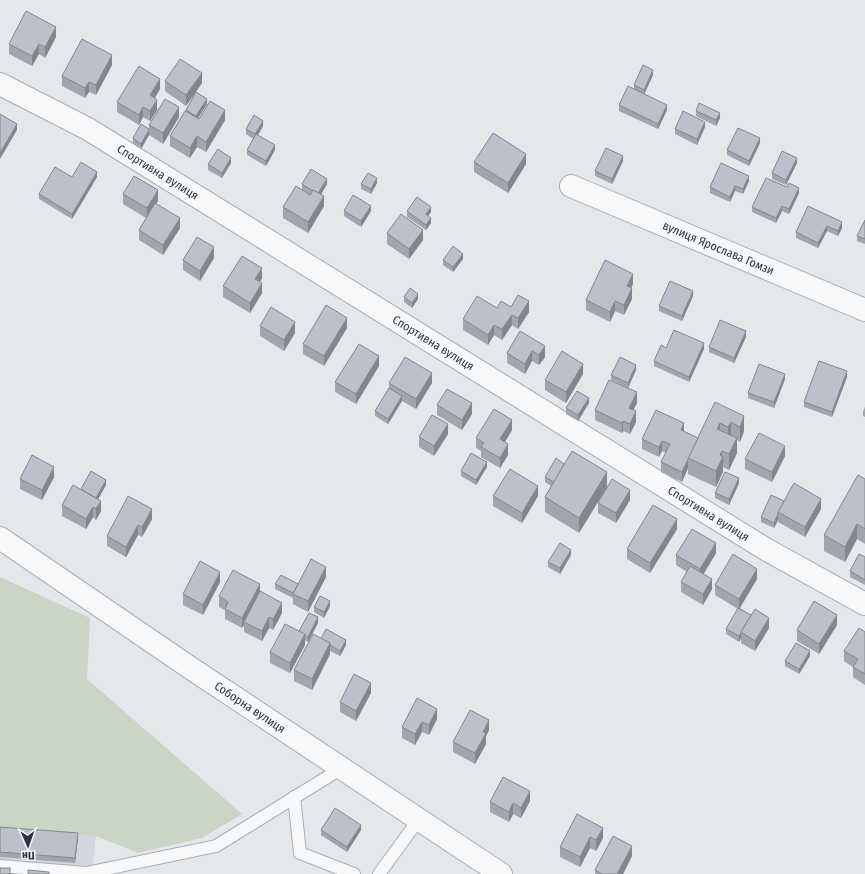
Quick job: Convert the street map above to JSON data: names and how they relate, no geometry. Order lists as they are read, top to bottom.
{
  "streets": {
    "street": ["Спортивна вулиця", "вулиця Ярослава Гомзи", "Соборна вулиця"]
  },
  "north": "bottom"
}
